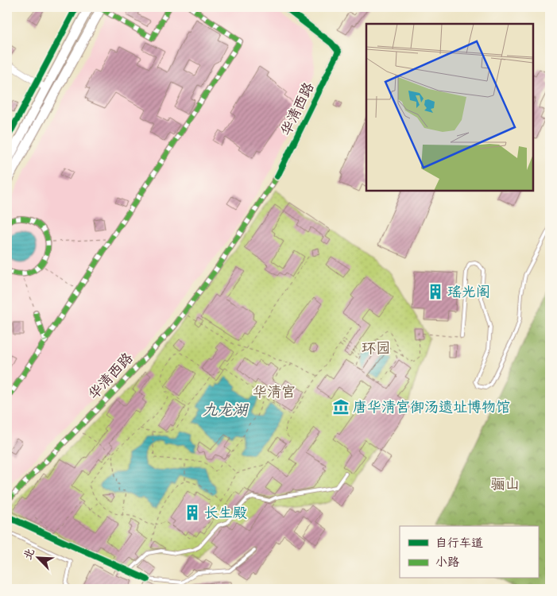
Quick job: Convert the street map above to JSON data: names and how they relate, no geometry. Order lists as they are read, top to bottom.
{
  "streets": {
    "street": ["华清西路"]
  },
  "water": ["九龙湖"],
  "parks": ["环园", "华清宫", "骊山"],
  "places": {
    "building": ["瑶光阁", "长生殿"],
    "museum": ["唐华清宫御汤遗址博物馆"]
  },
  "legend": ["自行车道", "小路"],
  "north": "top left"
}
